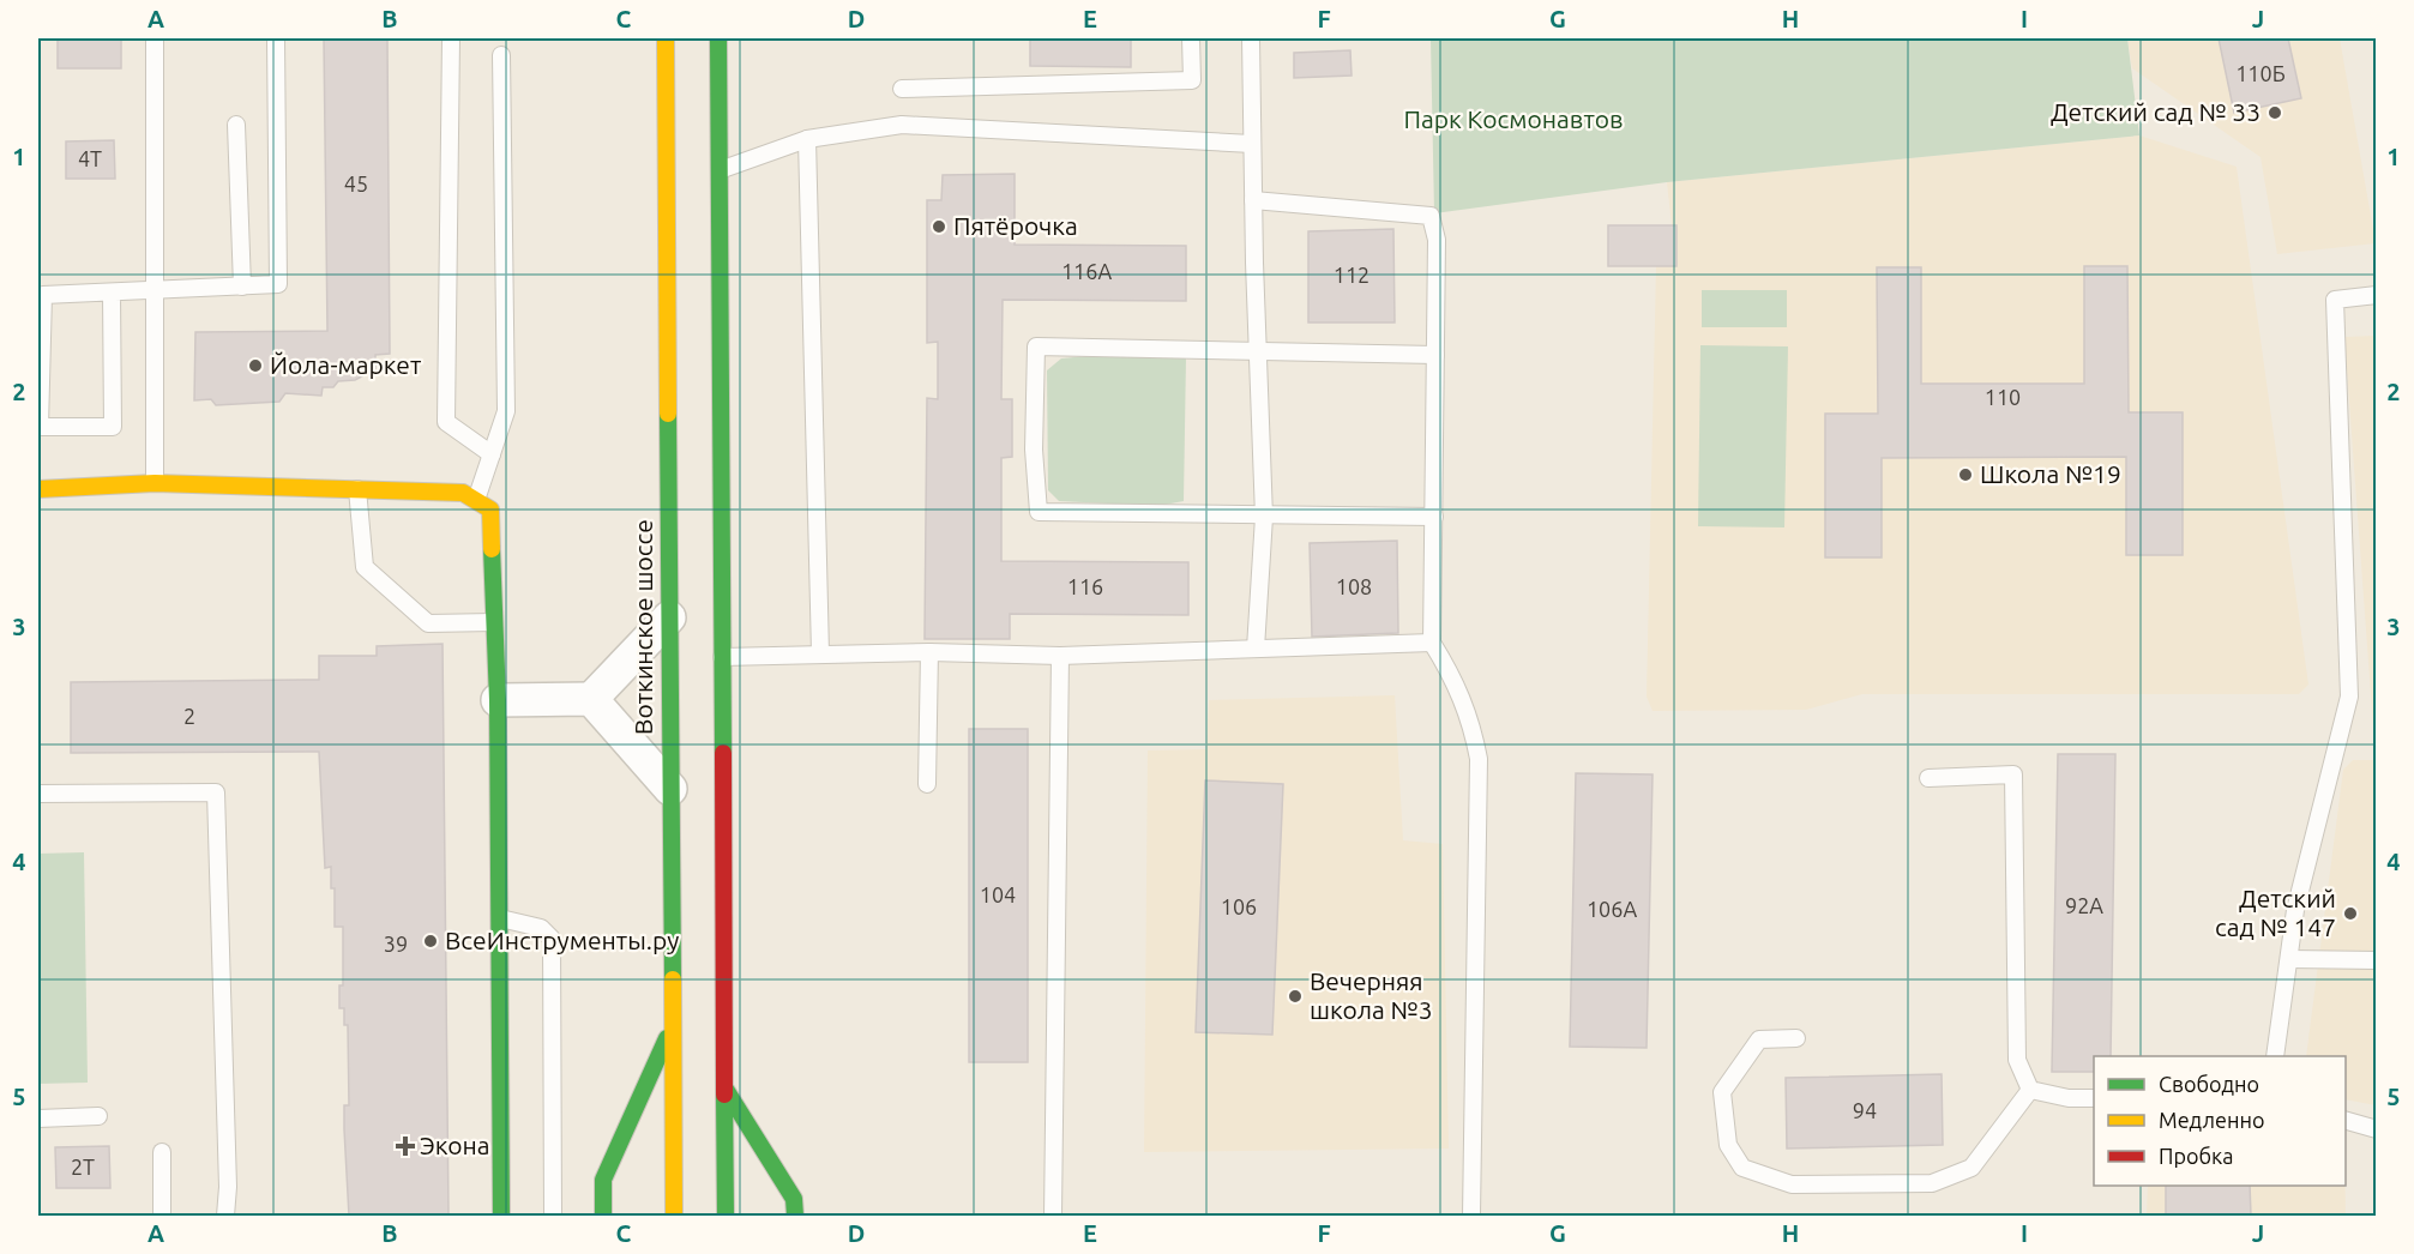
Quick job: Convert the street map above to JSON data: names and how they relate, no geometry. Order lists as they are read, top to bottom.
{
  "streets": {
    "main road": ["Воткинское шоссе"]
  },
  "parks": ["Парк Космонавтов"],
  "places": {
    "other": [
      "Детский сад № 33",
      "Пятёрочка",
      "Йола-маркет",
      "Школа №19",
      "Детский сад № 147",
      "ВсеИнструменты.ру",
      "Вечерняя школа №3"
    ],
    "health": ["Экона"]
  },
  "house_numbers": [
    "110Б",
    "4Т",
    "45",
    "116А",
    "112",
    "110",
    "116",
    "108",
    "2",
    "104",
    "92А",
    "106",
    "106А",
    "39",
    "94",
    "2Т"
  ],
  "legend": ["Свободно", "Медленно", "Пробка"],
  "grid": {
    "columns": [
      "A",
      "B",
      "C",
      "D",
      "E",
      "F",
      "G",
      "H",
      "I",
      "J"
    ],
    "rows": [
      "1",
      "2",
      "3",
      "4",
      "5"
    ]
  }
}
